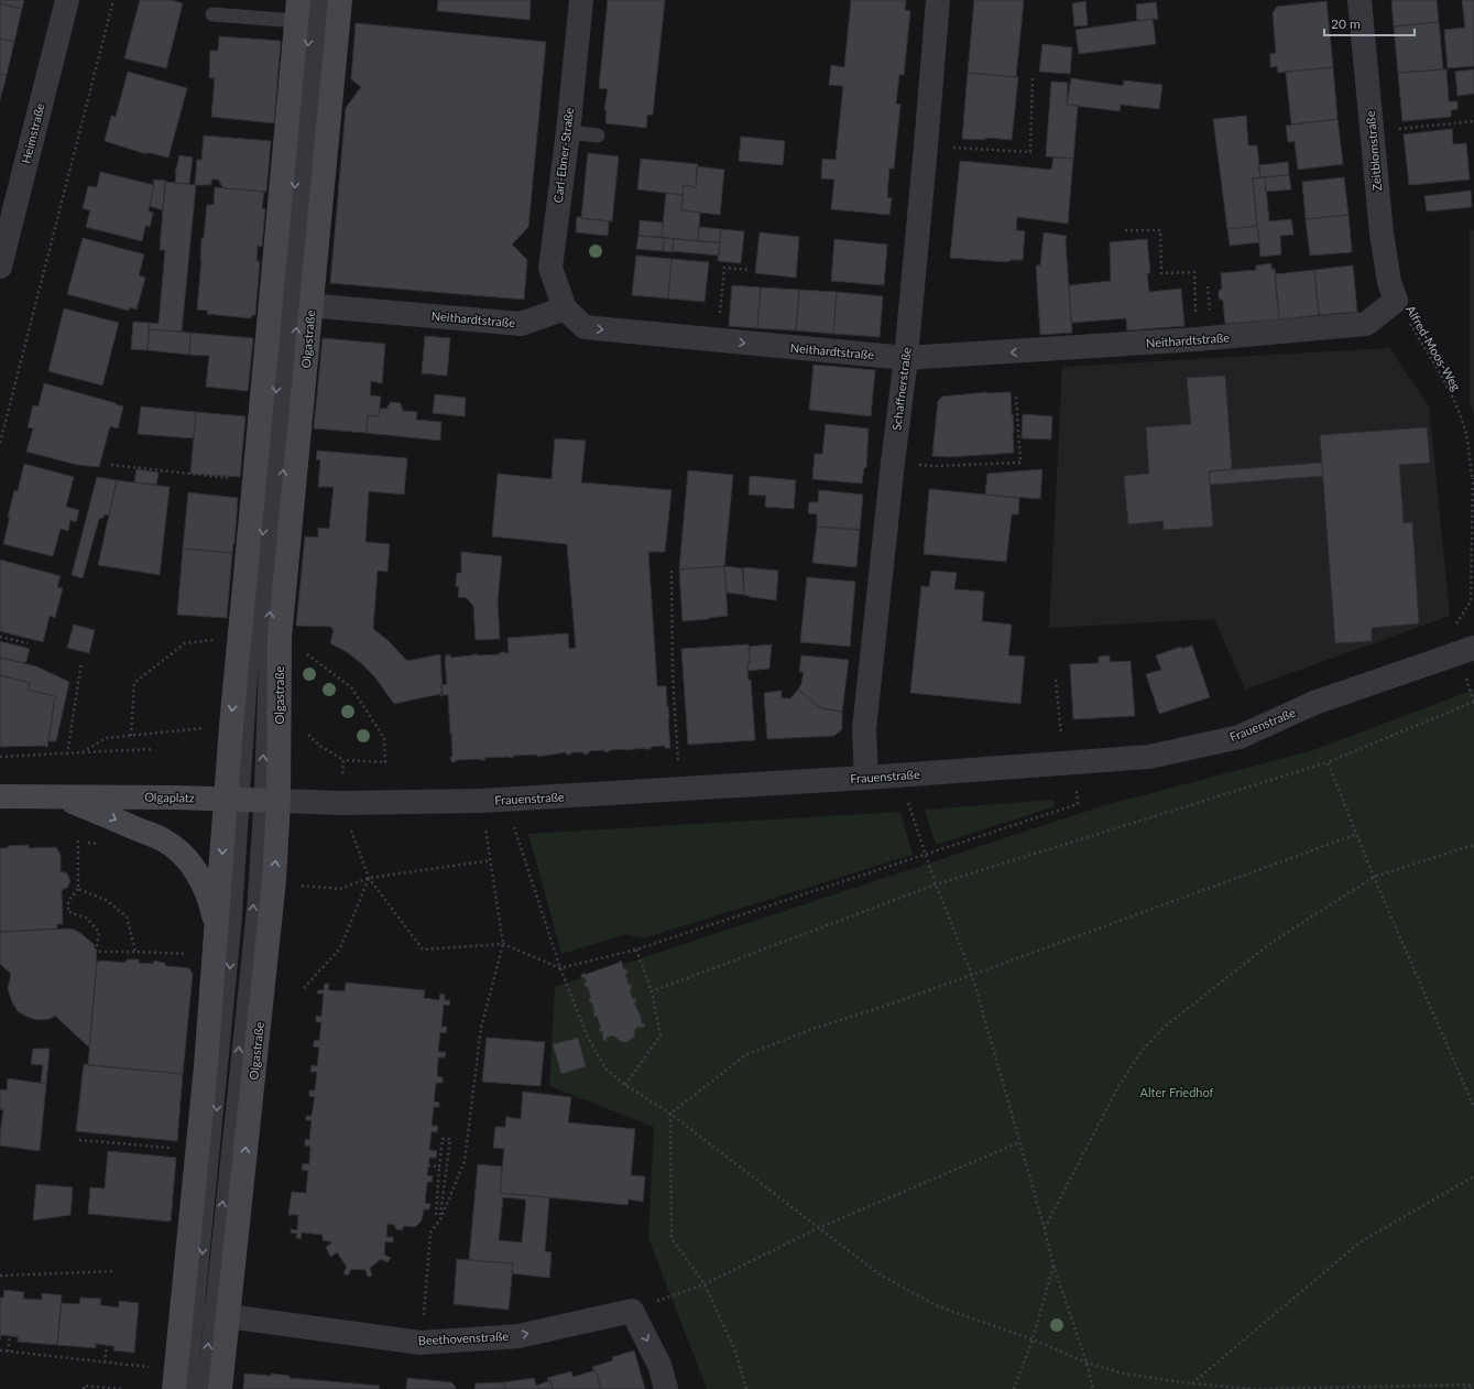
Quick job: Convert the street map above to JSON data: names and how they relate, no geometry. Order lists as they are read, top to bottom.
{
  "streets": {
    "main road": ["Olgastraße", "Olgaplatz"],
    "street": [
      "Heimstraße",
      "Zeitblomstraße",
      "Carl-Ebner-Straße",
      "Neithardtstraße",
      "Schaffnerstraße",
      "Frauenstraße",
      "Beethovenstraße"
    ],
    "path": ["Alfred-Moos-Weg"]
  },
  "crossings": [
    ["Zeitblomstraße", "Neithardtstraße"],
    ["Zeitblomstraße", "Alfred-Moos-Weg"],
    ["Carl-Ebner-Straße", "Neithardtstraße"],
    ["Neithardtstraße", "Olgastraße"],
    ["Neithardtstraße", "Alfred-Moos-Weg"],
    ["Neithardtstraße", "Schaffnerstraße"],
    ["Olgastraße", "Frauenstraße"],
    ["Olgastraße", "Olgaplatz"],
    ["Olgastraße", "Beethovenstraße"],
    ["Alfred-Moos-Weg", "Frauenstraße"],
    ["Schaffnerstraße", "Frauenstraße"],
    ["Frauenstraße", "Olgaplatz"]
  ],
  "one_way": ["Beethovenstraße"],
  "parks": ["Alter Friedhof"],
  "scale_bar": "20 m"
}
